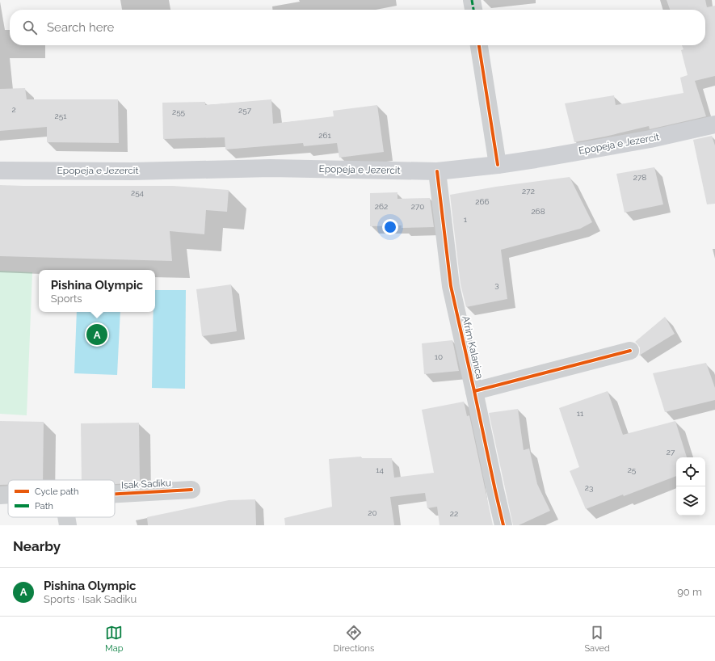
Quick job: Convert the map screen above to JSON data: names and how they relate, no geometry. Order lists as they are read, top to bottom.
{
  "streets": {
    "main road": ["Epopeja e Jezercit"],
    "street": ["Afrim Kalanica", "Isak Sadiku"]
  },
  "crossings": [
    ["Epopeja e Jezercit", "Afrim Kalanica"]
  ],
  "house_numbers": [
    "2",
    "257",
    "255",
    "251",
    "261",
    "278",
    "272",
    "254",
    "266",
    "262",
    "270",
    "268",
    "1",
    "3",
    "10",
    "11",
    "27",
    "14",
    "25",
    "23",
    "20",
    "22"
  ],
  "legend": ["Cycle path", "Path"],
  "page": {
    "search": "Search here",
    "popup": ["Pishina Olympic", "Sports"],
    "pins": "A",
    "heading": "Nearby",
    "list": [
      {
        "mark": "A",
        "name": "Pishina Olympic",
        "note": "Sports · Isak Sadiku",
        "value": "90 m"
      }
    ],
    "nav": ["Map", "Directions", "Saved"]
  }
}
